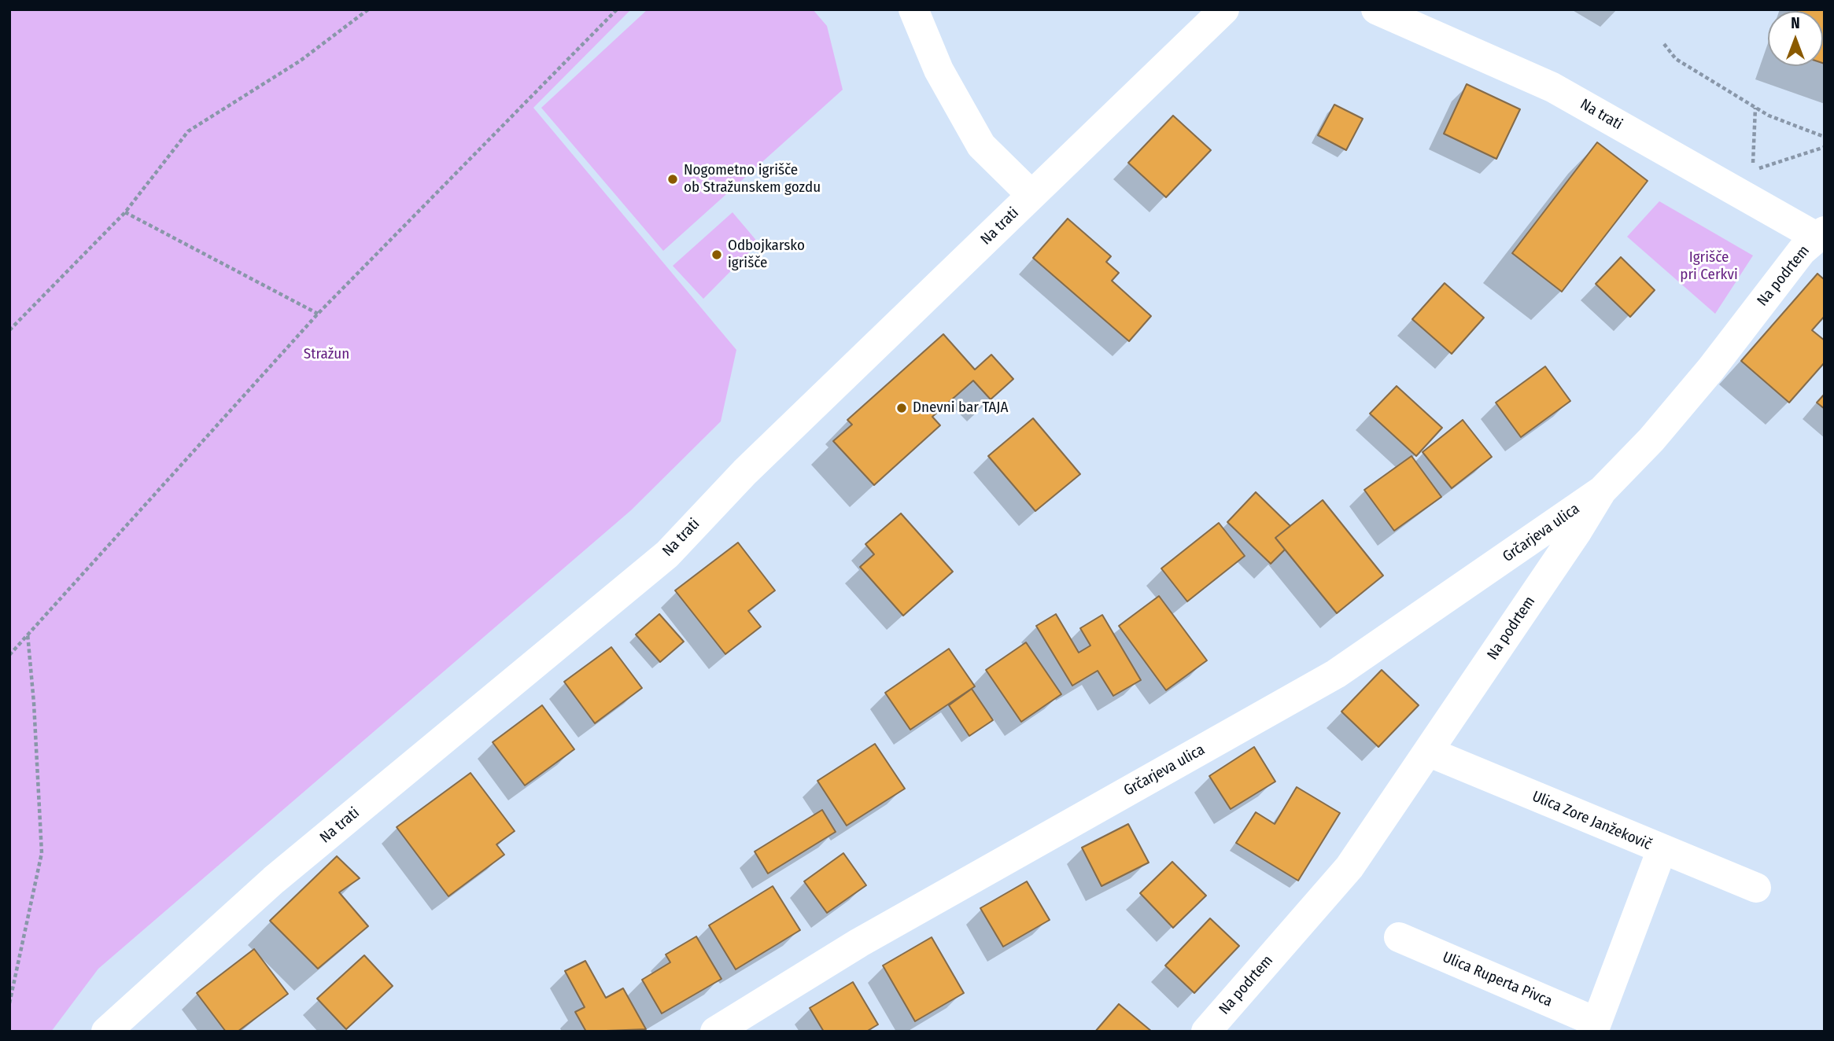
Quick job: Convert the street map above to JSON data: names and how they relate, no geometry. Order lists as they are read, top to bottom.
{
  "streets": {
    "street": [
      "Na trati",
      "Na podrtem",
      "Grčarjeva ulica",
      "Ulica Zore Janžekovič",
      "Ulica Ruperta Pivca"
    ]
  },
  "crossings": [
    ["Na trati", "Na podrtem"],
    ["Na podrtem", "Grčarjeva ulica"],
    ["Na podrtem", "Ulica Zore Janžekovič"],
    ["Ulica Zore Janžekovič", "Ulica Ruperta Pivca"]
  ],
  "parks": ["Igrišče pri Cerkvi", "Stražun"],
  "places": ["Nogometno igrišče ob Stražunskem gozdu", "Odbojkarsko igrišče", "Dnevni bar TAJA"],
  "north": "top"
}
